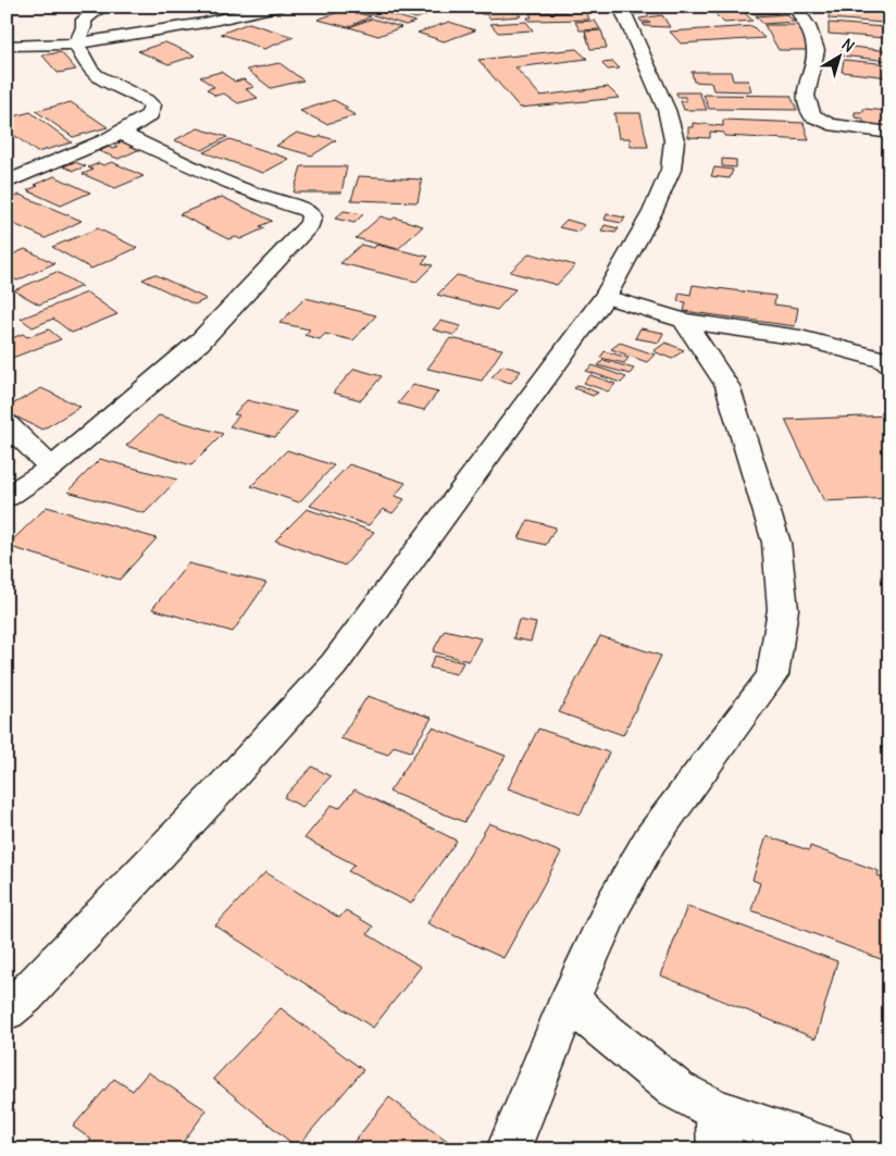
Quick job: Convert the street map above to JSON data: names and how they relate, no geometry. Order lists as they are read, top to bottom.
{
  "north": "top right"
}
